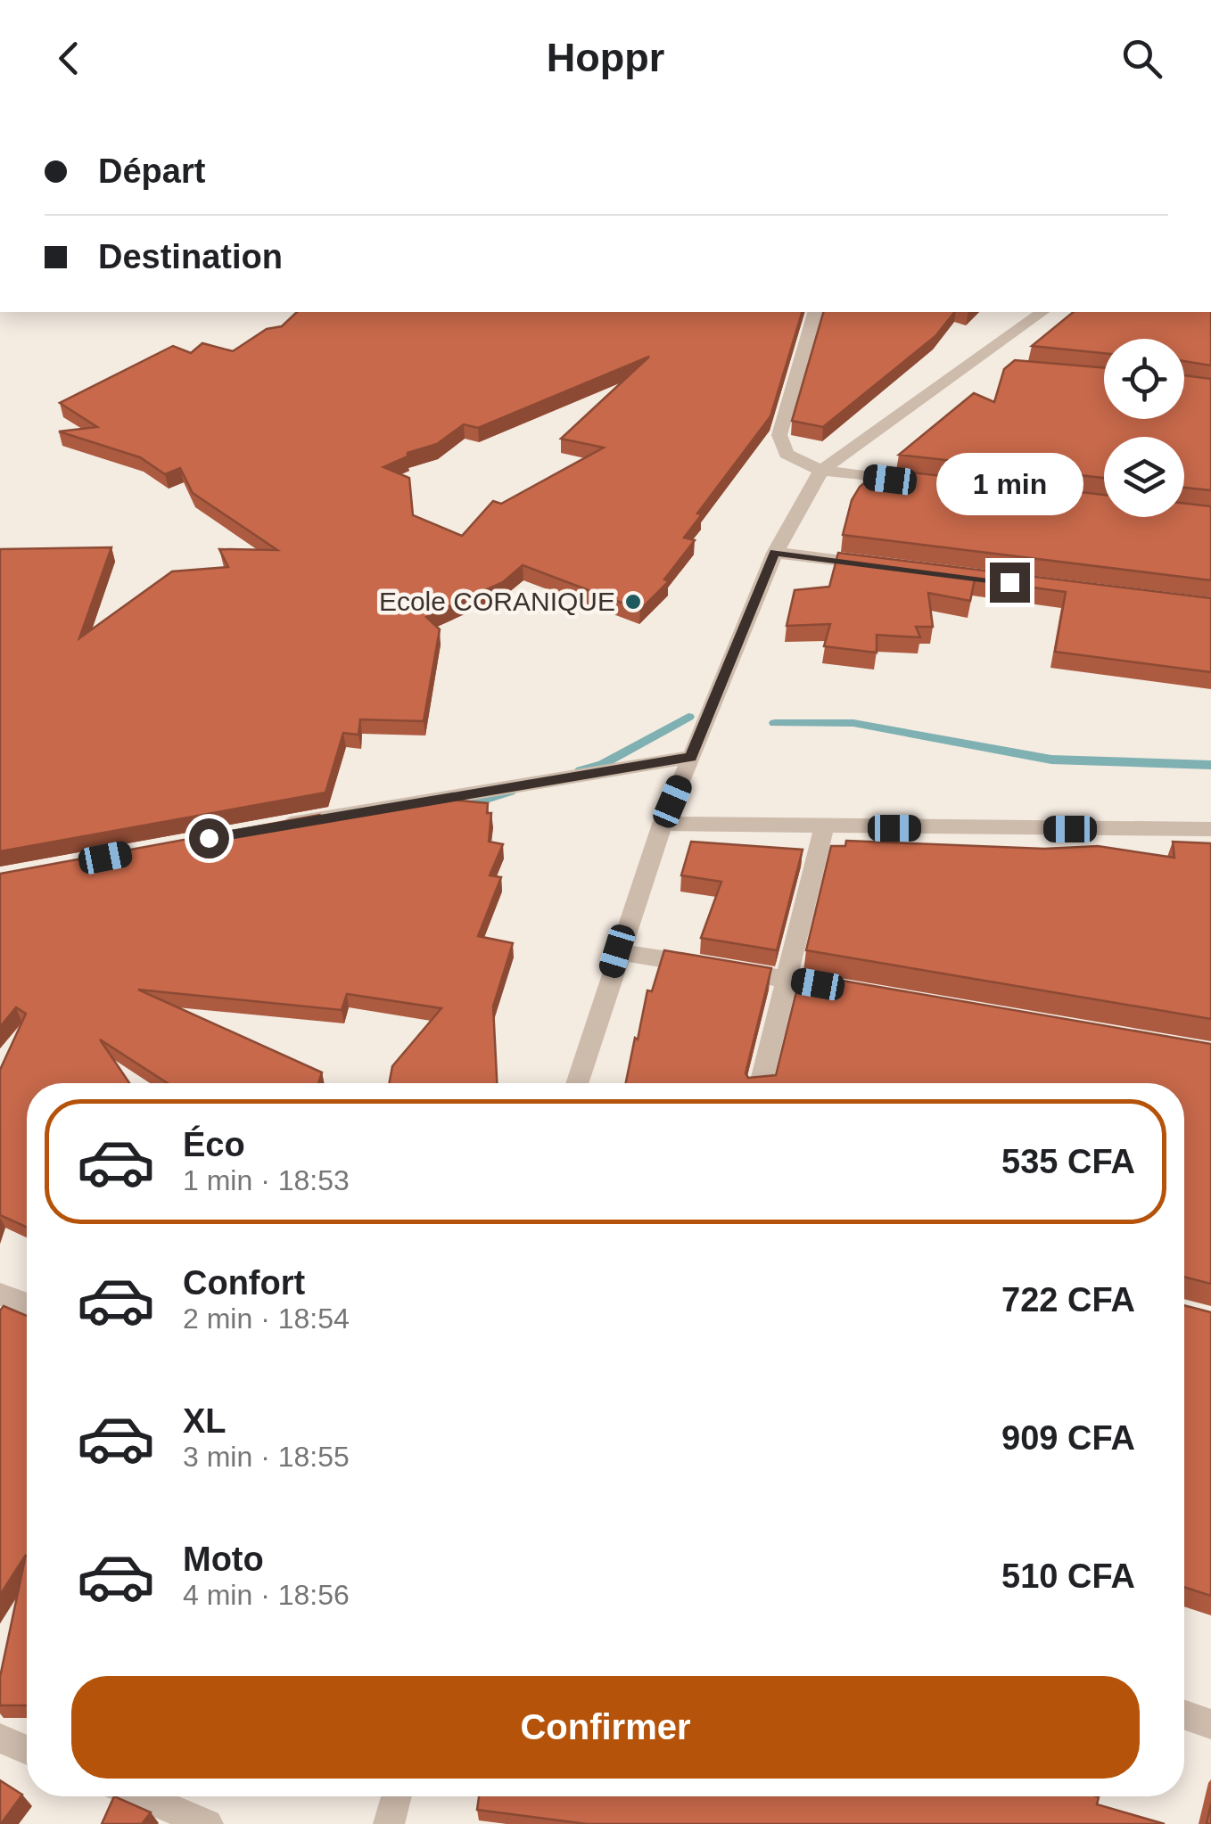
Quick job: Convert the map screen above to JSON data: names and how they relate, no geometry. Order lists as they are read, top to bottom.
{
  "places": ["Ecole CORANIQUE"],
  "page": {
    "header": "Hoppr",
    "banner": ["Départ", "Destination"],
    "bubble": "1 min",
    "list": [
      {
        "name": "Éco",
        "note": "1 min · 18:53",
        "value": "535 CFA"
      },
      {
        "name": "Confort",
        "note": "2 min · 18:54",
        "value": "722 CFA"
      },
      {
        "name": "XL",
        "note": "3 min · 18:55",
        "value": "909 CFA"
      },
      {
        "name": "Moto",
        "note": "4 min · 18:56",
        "value": "510 CFA"
      }
    ],
    "buttons": "Confirmer"
  }
}
